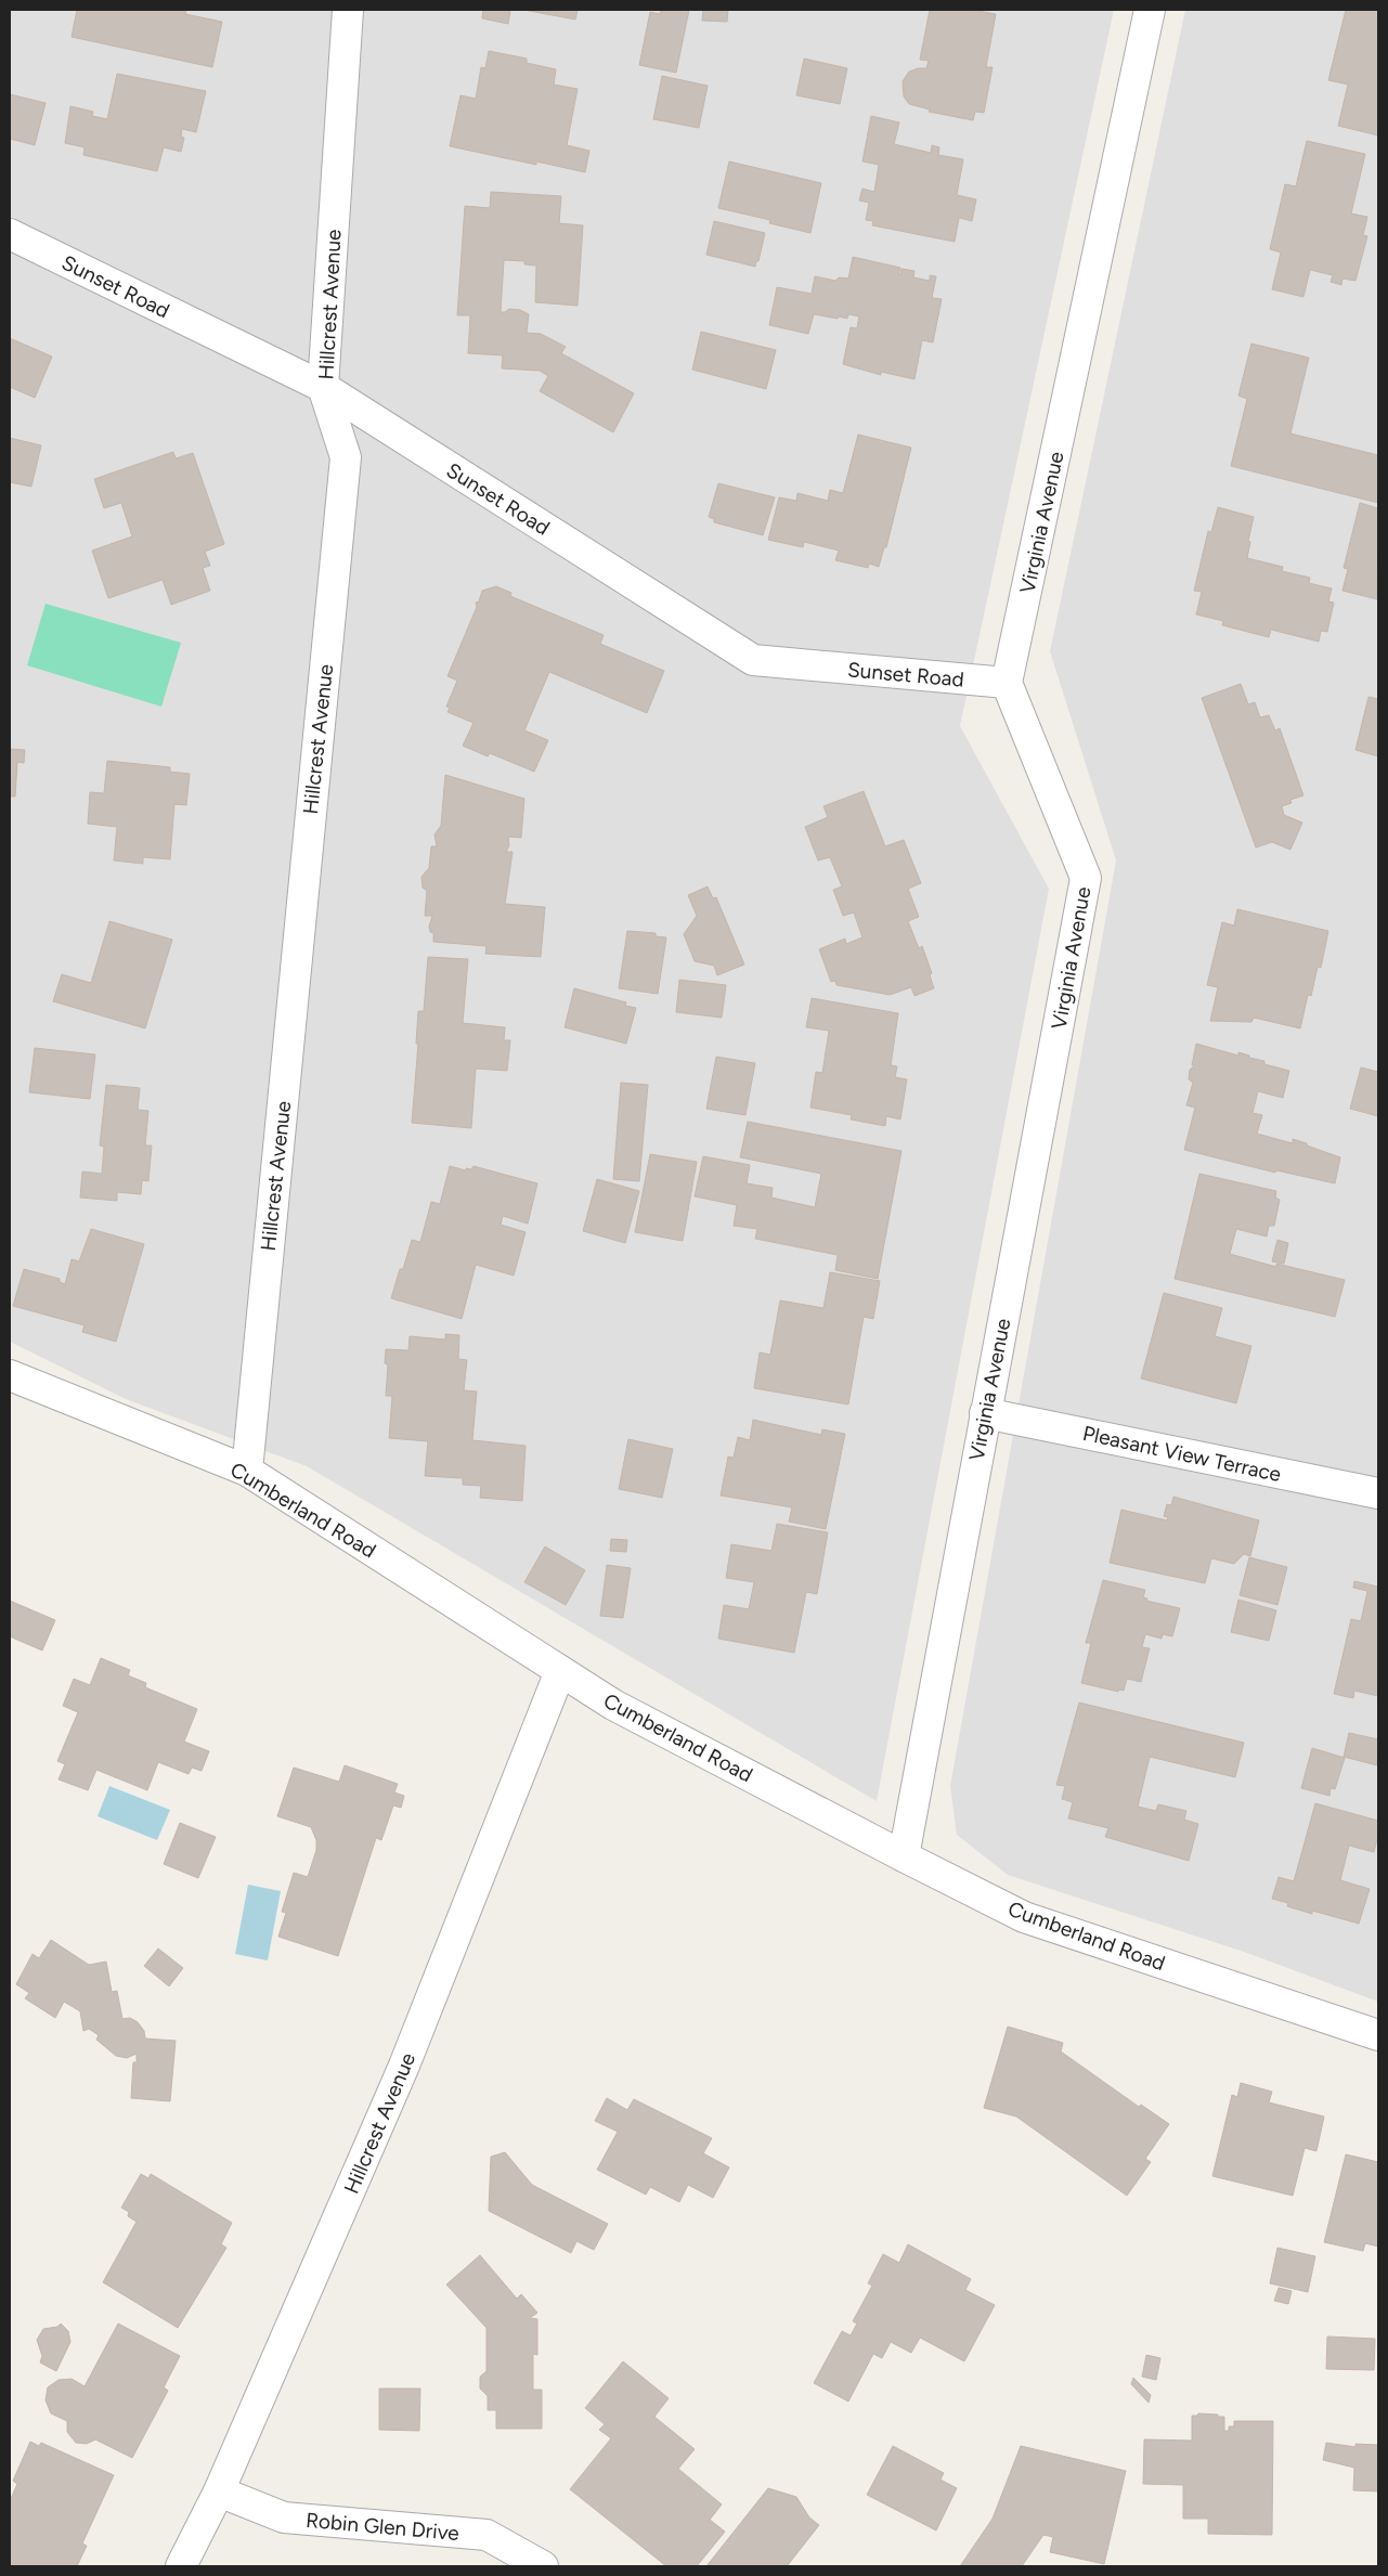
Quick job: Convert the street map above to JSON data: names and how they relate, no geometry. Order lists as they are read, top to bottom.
{
  "streets": {
    "street": [
      "Sunset Road",
      "Hillcrest Avenue",
      "Virginia Avenue",
      "Pleasant View Terrace",
      "Cumberland Road",
      "Robin Glen Drive"
    ]
  },
  "crossings": [
    ["Sunset Road", "Hillcrest Avenue"],
    ["Sunset Road", "Virginia Avenue"],
    ["Hillcrest Avenue", "Cumberland Road"],
    ["Hillcrest Avenue", "Robin Glen Drive"],
    ["Virginia Avenue", "Pleasant View Terrace"],
    ["Virginia Avenue", "Cumberland Road"]
  ]
}
